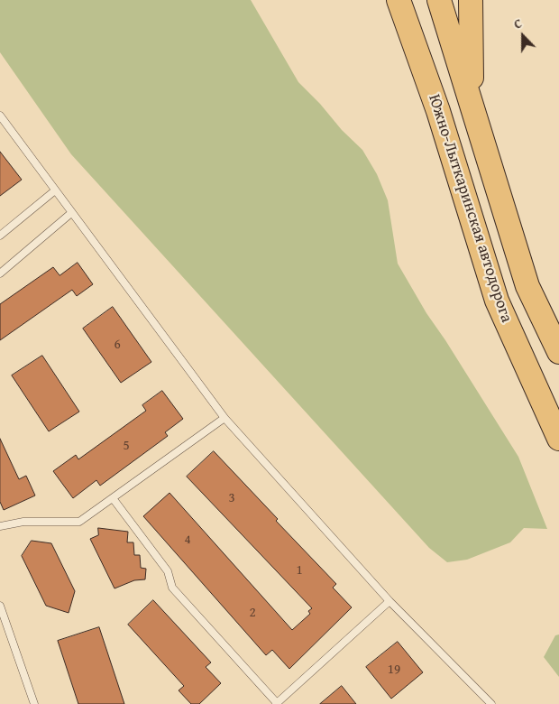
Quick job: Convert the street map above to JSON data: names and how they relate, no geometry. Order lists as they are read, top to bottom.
{
  "streets": {
    "main road": ["Южно-Лыткаринская автодорога"]
  },
  "house_numbers": [
    "6",
    "5",
    "3",
    "4",
    "1",
    "2",
    "19"
  ],
  "north": "top"
}
